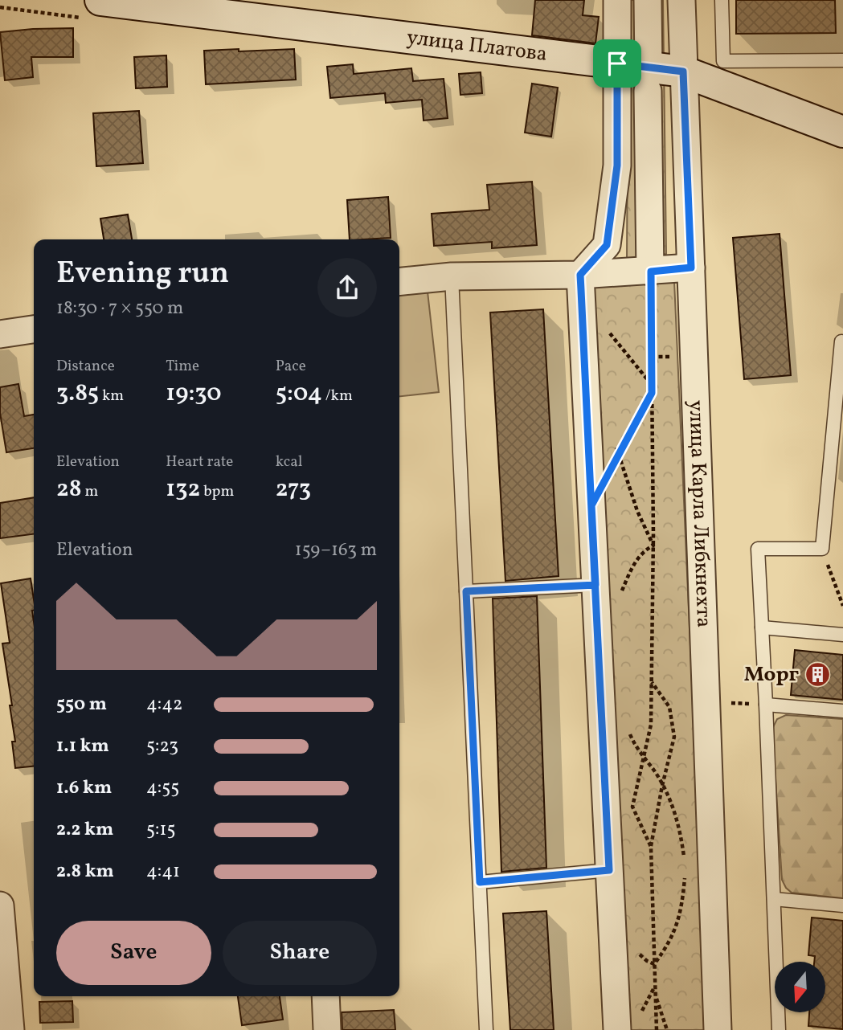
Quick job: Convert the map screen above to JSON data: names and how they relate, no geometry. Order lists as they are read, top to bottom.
{
  "streets": {
    "street": ["улица Платова", "улица Карла Либкнехта"]
  },
  "crossings": [
    ["улица Платова", "улица Карла Либкнехта"]
  ],
  "places": {
    "building": ["Морг"]
  },
  "north": "bottom",
  "page": {
    "heading": ["Evening run", "18:30 · 7 × 550 m"],
    "stats": [
      ["Distance", "3.85 km"],
      ["Time", "19:30"],
      ["Pace", "5:04 /km"],
      ["Elevation", "28 m"],
      ["Heart rate", "132 bpm"],
      ["kcal", "273"]
    ],
    "chart": ["Elevation", "159–163 m"],
    "list": [
      {
        "name": "550 m",
        "note": "4:42"
      },
      {
        "name": "1.1 km",
        "note": "5:23"
      },
      {
        "name": "1.6 km",
        "note": "4:55"
      },
      {
        "name": "2.2 km",
        "note": "5:15"
      },
      {
        "name": "2.8 km",
        "note": "4:41"
      }
    ],
    "buttons": ["Save", "Share"]
  }
}
